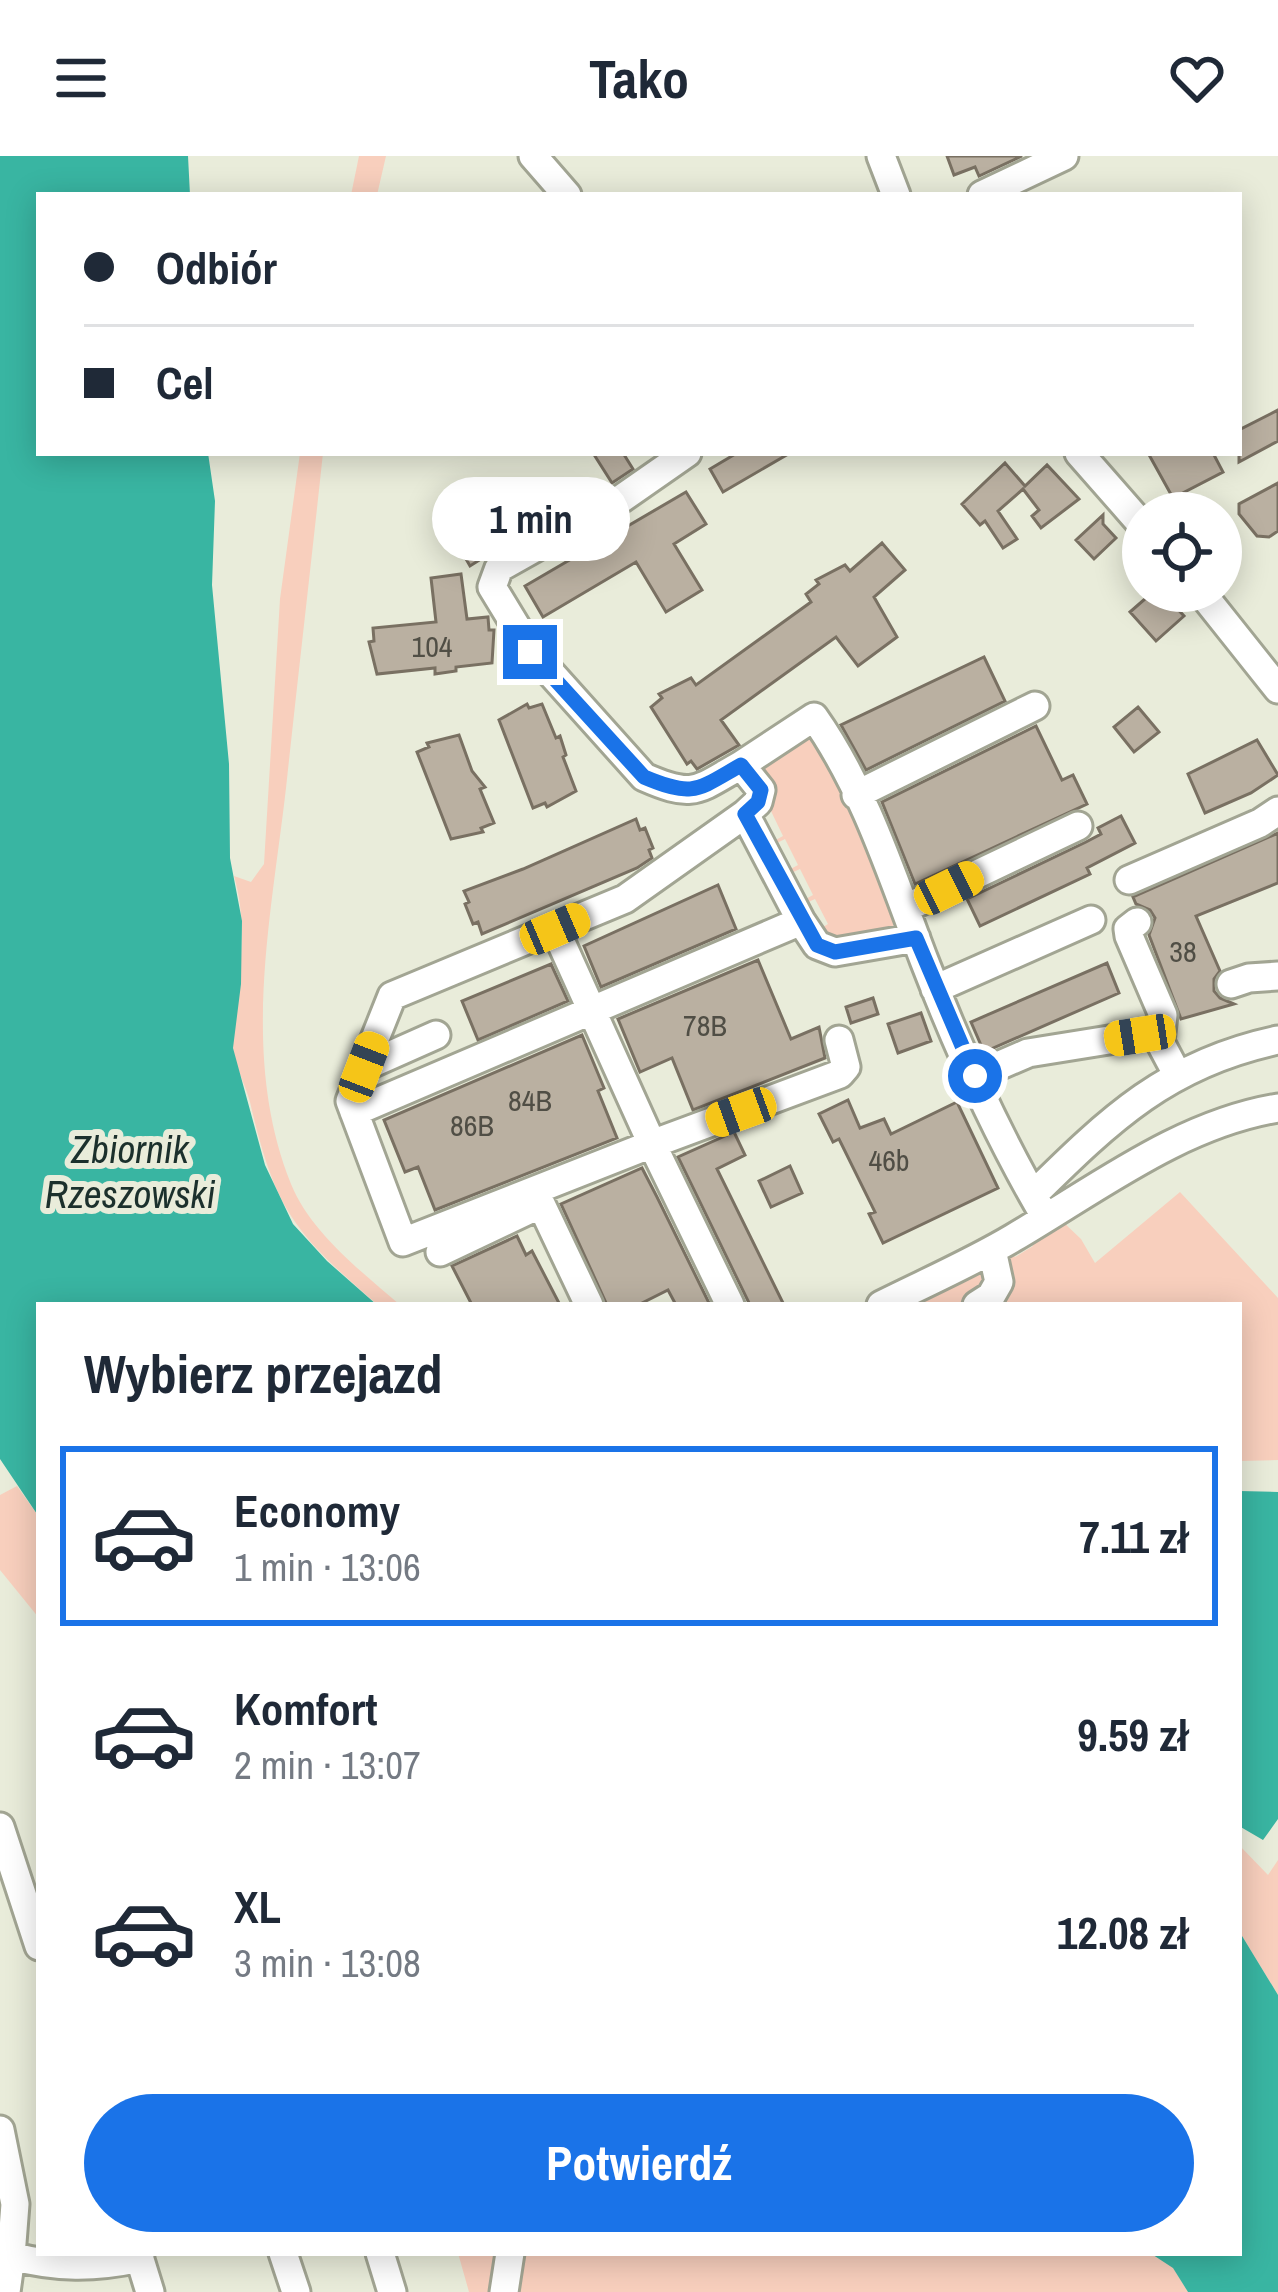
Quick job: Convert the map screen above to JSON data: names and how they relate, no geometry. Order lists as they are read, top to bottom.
{
  "water": ["Zbiornik Rzeszowski"],
  "house_numbers": [
    "104",
    "38",
    "78B",
    "84B",
    "86B",
    "46b"
  ],
  "page": {
    "header": "Tako",
    "banner": ["Odbiór", "Cel"],
    "bubble": "1 min",
    "heading": "Wybierz przejazd",
    "list": [
      {
        "name": "Economy",
        "note": "1 min · 13:06",
        "value": "7.11 zł"
      },
      {
        "name": "Komfort",
        "note": "2 min · 13:07",
        "value": "9.59 zł"
      },
      {
        "name": "XL",
        "note": "3 min · 13:08",
        "value": "12.08 zł"
      }
    ],
    "buttons": "Potwierdź"
  }
}
